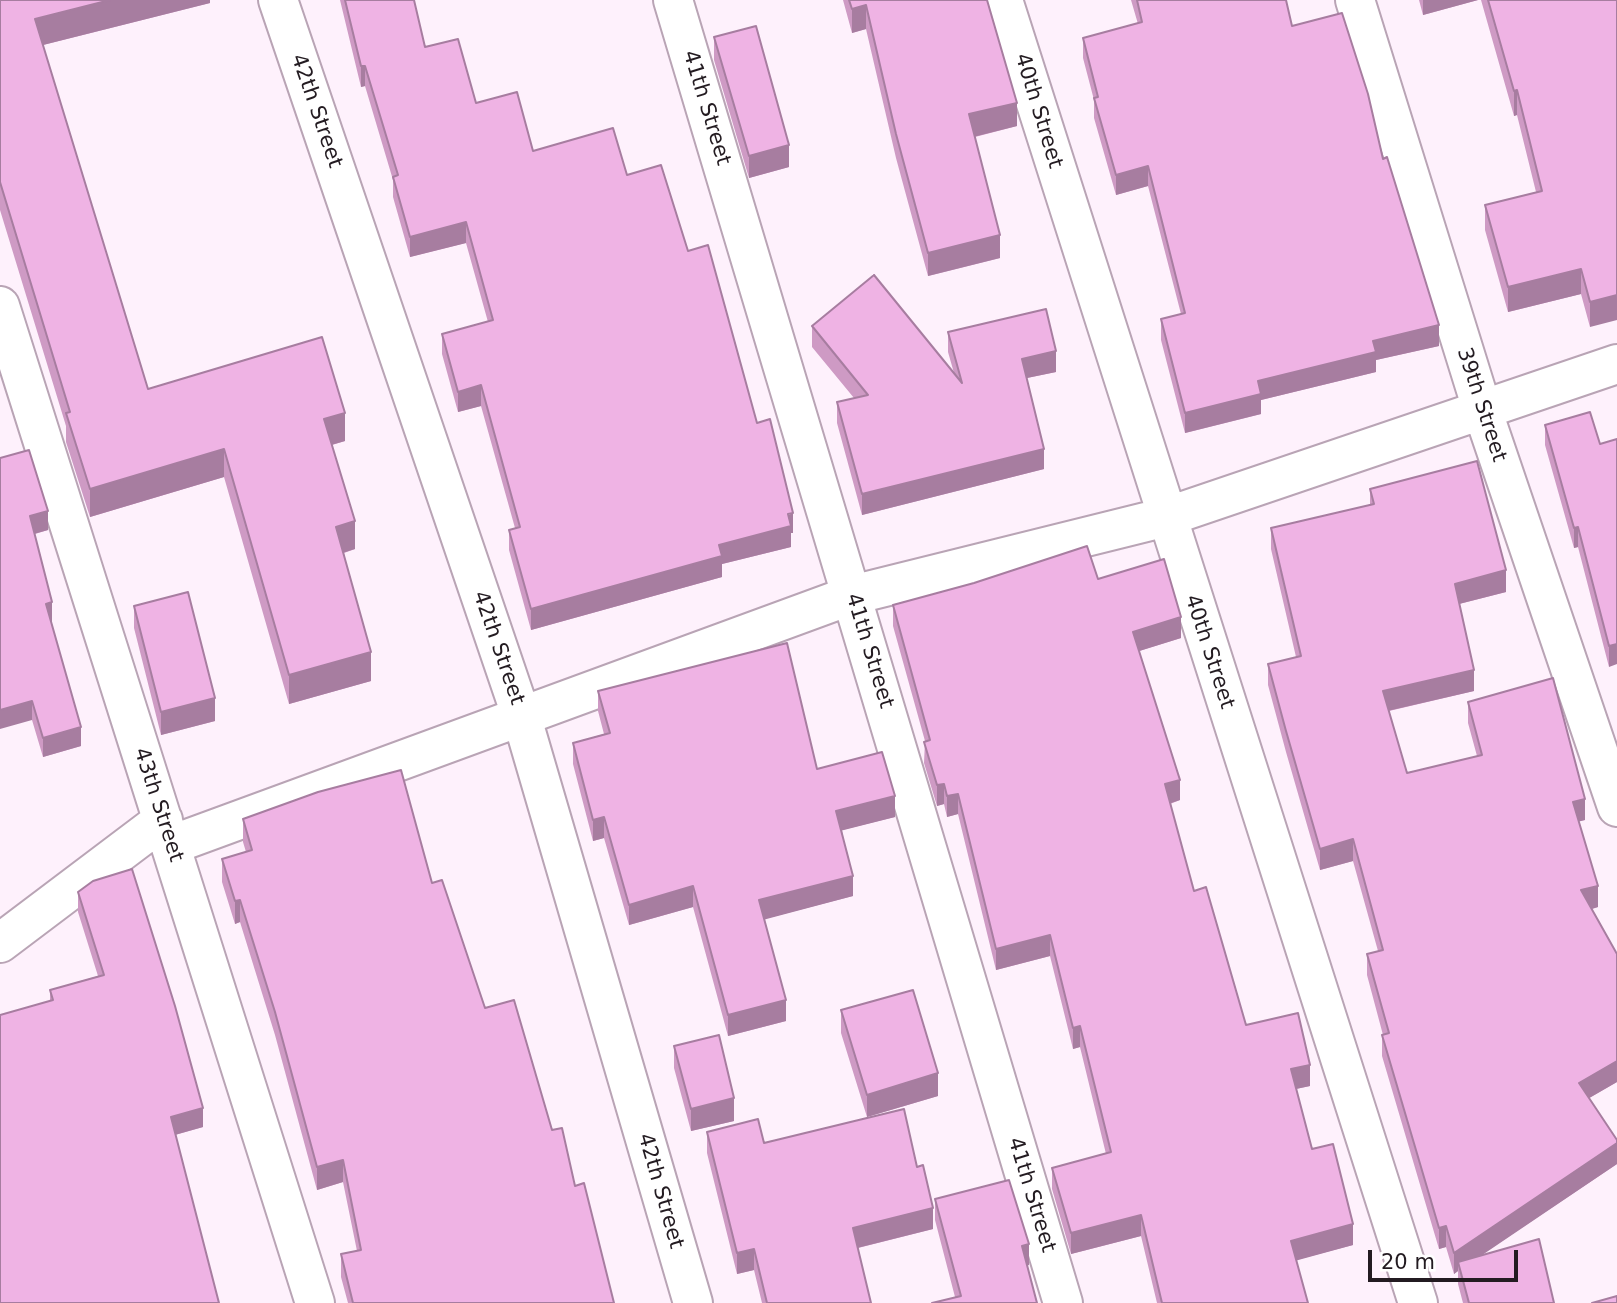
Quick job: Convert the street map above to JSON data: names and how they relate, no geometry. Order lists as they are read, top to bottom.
{
  "streets": {
    "street": [
      "41th Street",
      "42th Street",
      "40th Street",
      "39th Street",
      "43th Street"
    ]
  },
  "scale_bar": "20 m"
}
